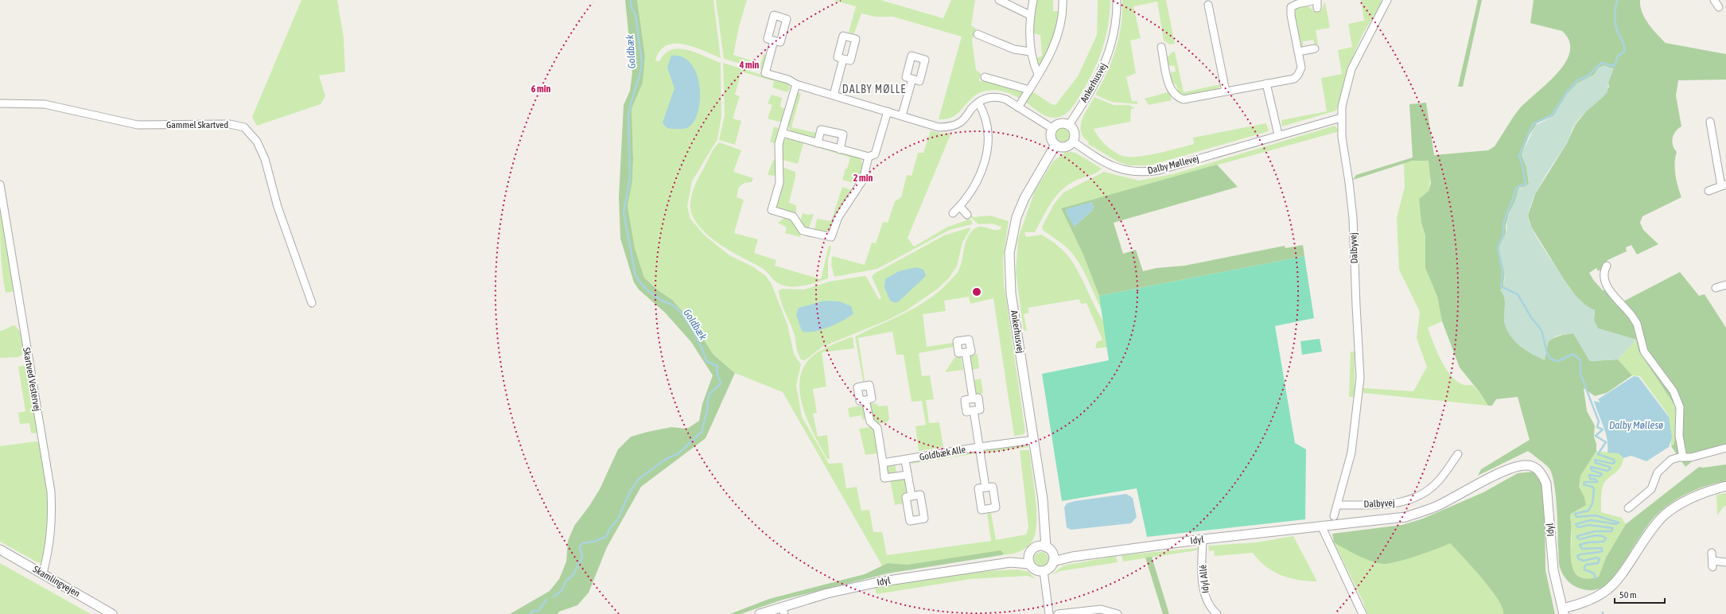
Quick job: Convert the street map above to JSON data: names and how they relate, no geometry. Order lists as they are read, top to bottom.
{
  "streets": {
    "street": [
      "Ankerhusvej",
      "Gammel Skartved",
      "Dalby Møllevej",
      "Dalbyvej",
      "Skartved Vestervej",
      "Goldbæk Alle",
      "Idyl",
      "Idyl Allé",
      "Skamlingvejen"
    ]
  },
  "crossings": [
    ["Ankerhusvej", "Dalby Møllevej"],
    ["Ankerhusvej", "Goldbæk Alle"],
    ["Ankerhusvej", "Idyl"],
    ["Dalby Møllevej", "Dalbyvej"],
    ["Skartved Vestervej", "Skamlingvejen"],
    ["Idyl", "Idyl Allé"]
  ],
  "districts": ["DALBY MØLLE"],
  "water": ["Goldbæk", "Dalby Møllesø"],
  "scale_bar": "50 m",
  "rings": ["4 min", "6 min", "2 min"]
}
